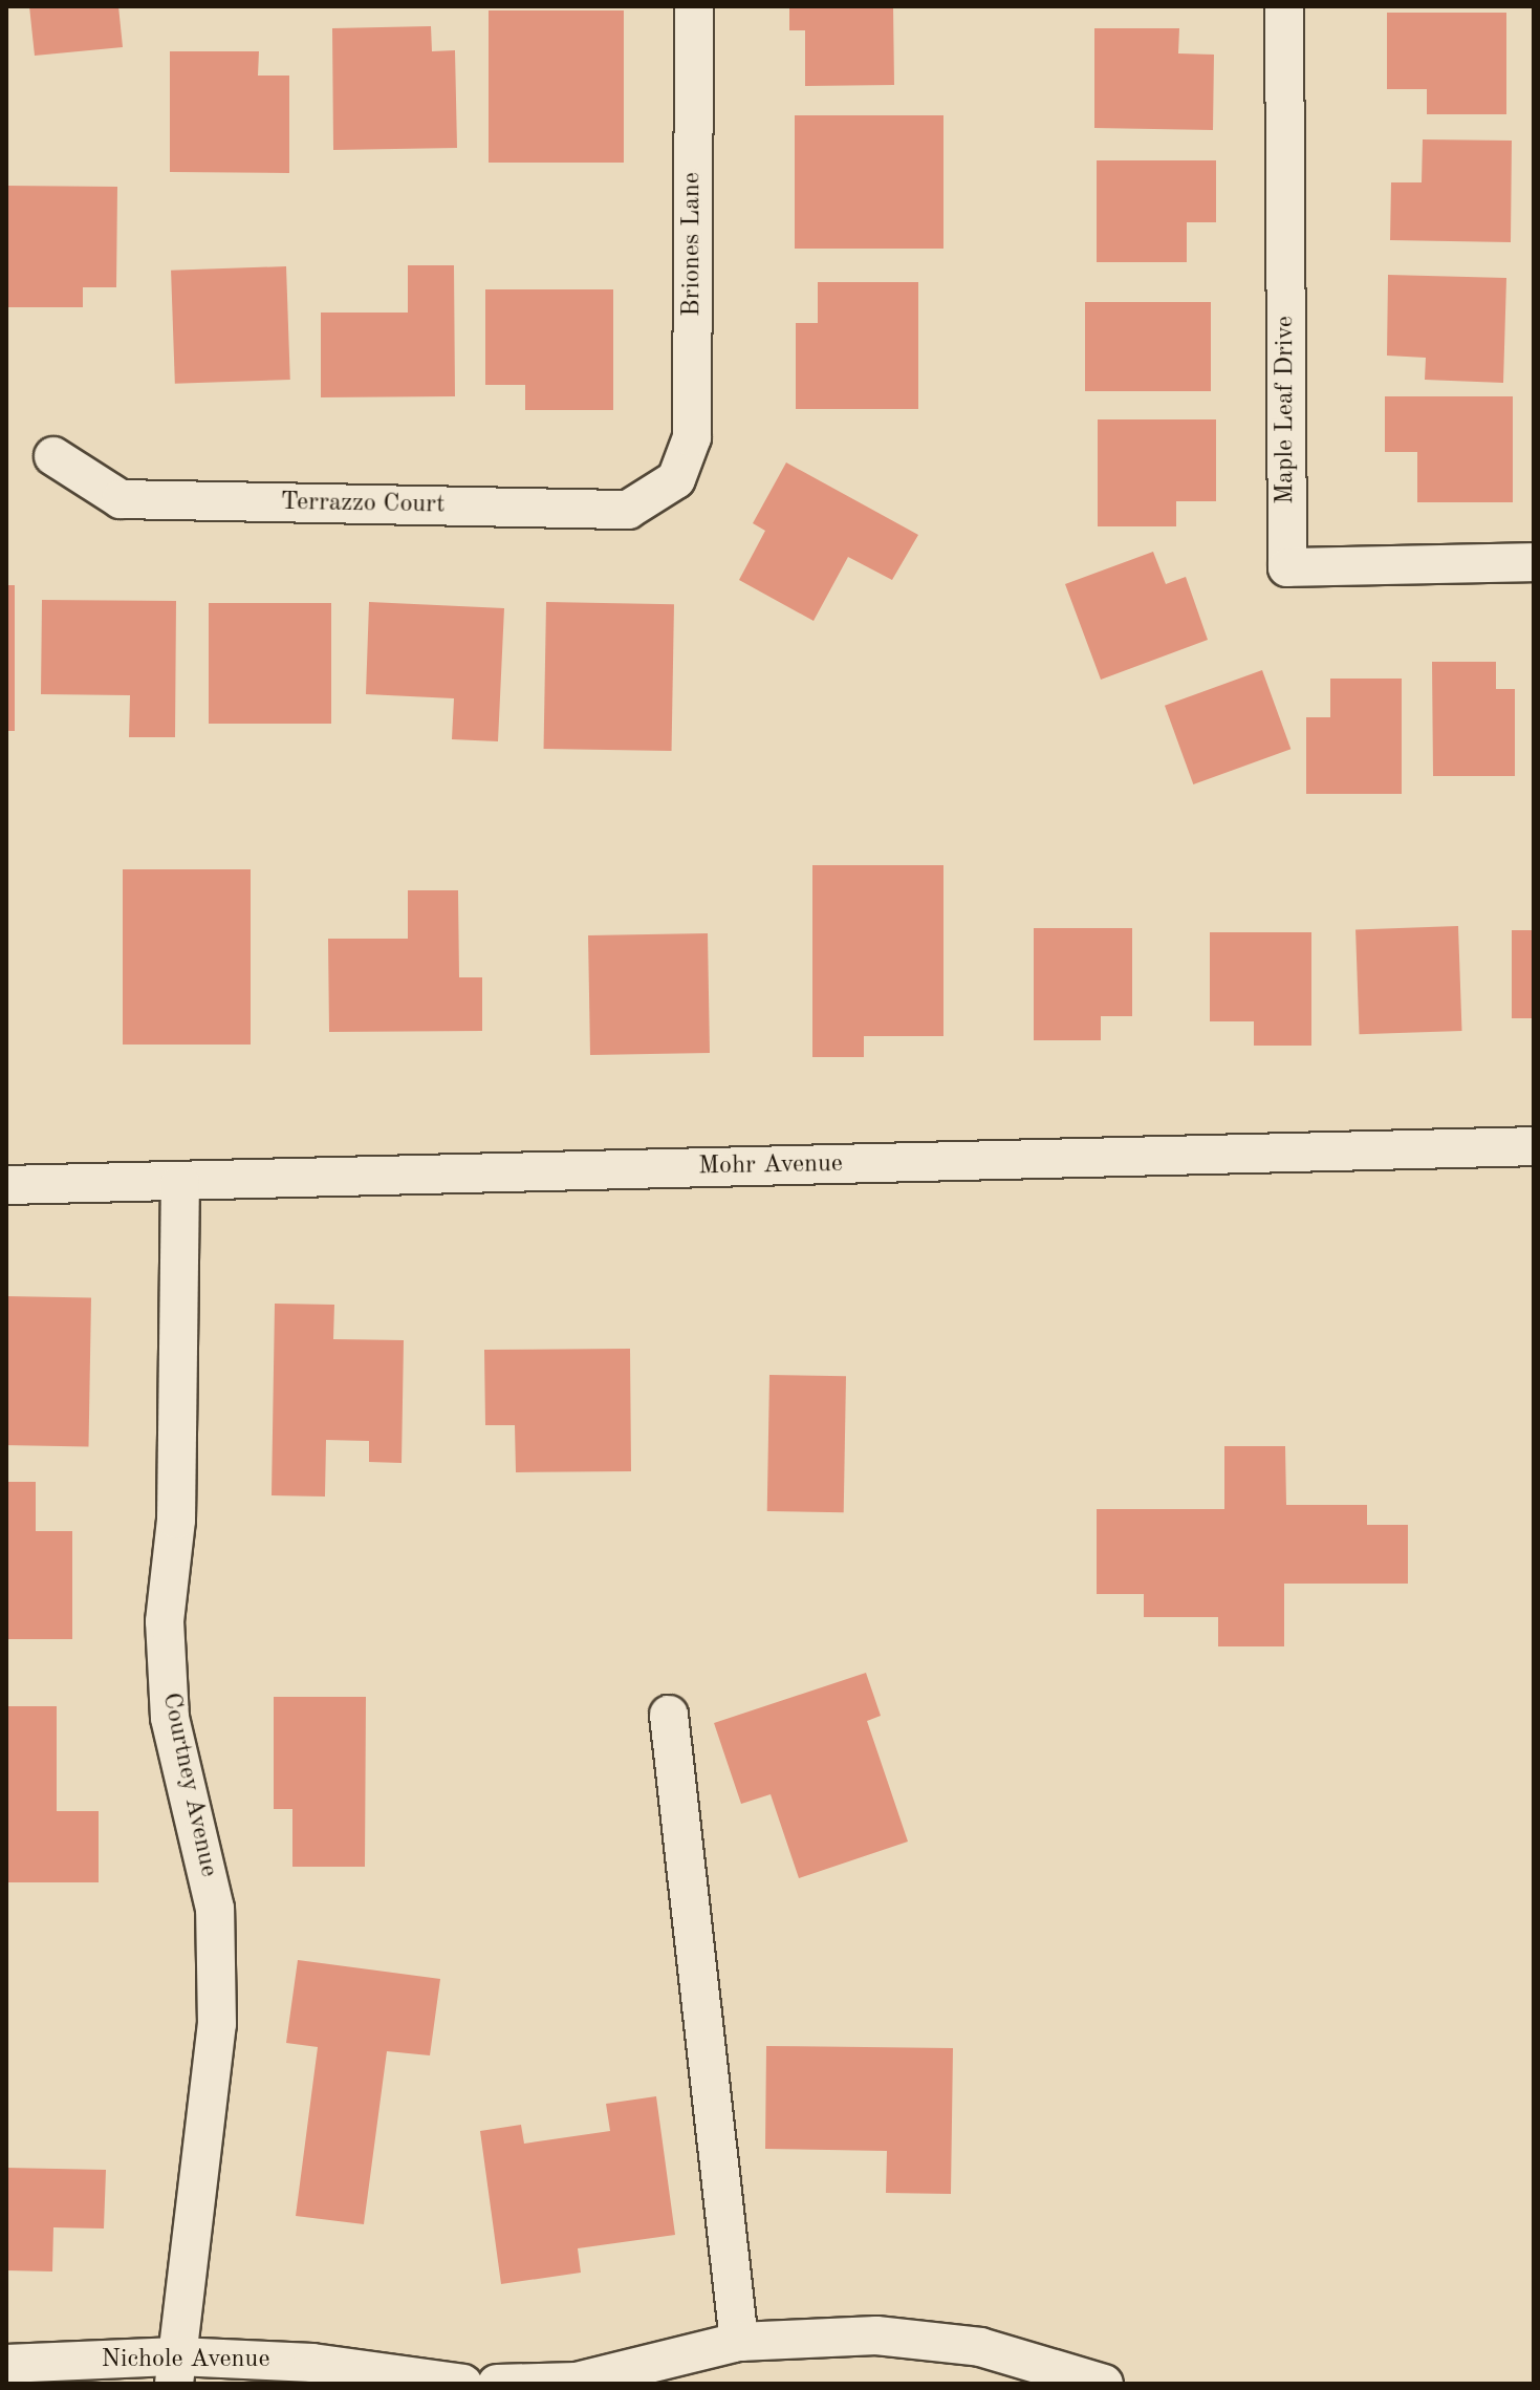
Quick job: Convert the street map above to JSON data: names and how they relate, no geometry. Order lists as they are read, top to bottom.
{
  "streets": {
    "street": [
      "Briones Lane",
      "Maple Leaf Drive",
      "Terrazzo Court",
      "Mohr Avenue",
      "Courtney Avenue",
      "Nichole Avenue"
    ]
  },
  "crossings": [
    ["Briones Lane", "Terrazzo Court"],
    ["Mohr Avenue", "Courtney Avenue"],
    ["Courtney Avenue", "Nichole Avenue"]
  ]
}
